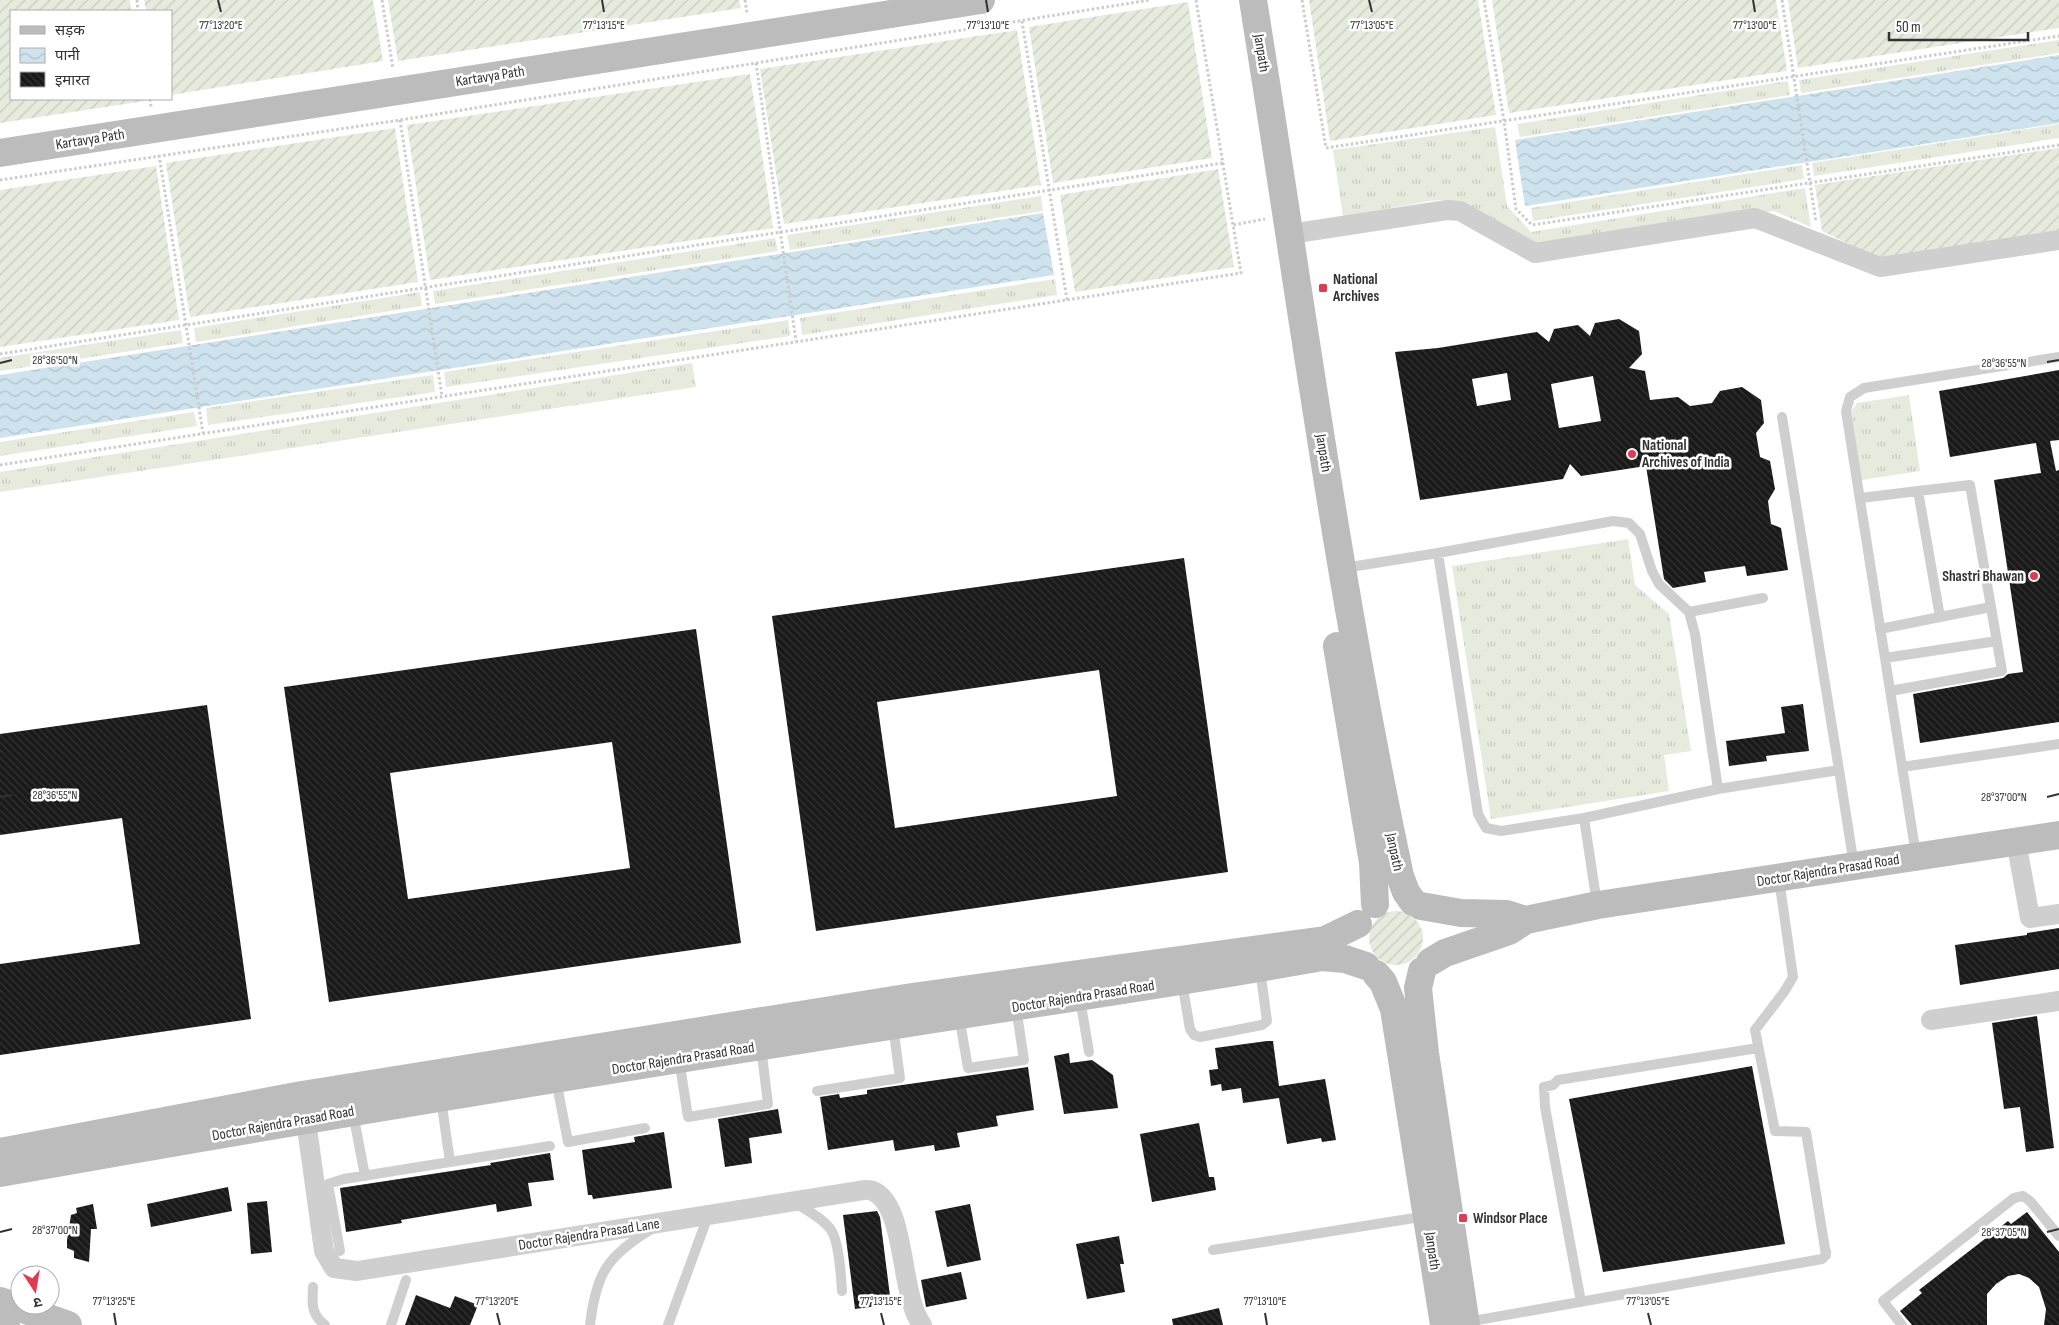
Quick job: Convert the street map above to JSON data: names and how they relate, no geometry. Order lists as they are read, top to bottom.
{
  "streets": {
    "main road": ["Janpath", "Kartavya Path", "Doctor Rajendra Prasad Road"],
    "street": ["Doctor Rajendra Prasad Lane"]
  },
  "crossings": [
    ["Janpath", "Doctor Rajendra Prasad Road"],
    ["Doctor Rajendra Prasad Road", "Doctor Rajendra Prasad Lane"]
  ],
  "places": {
    "transit": ["National Archives", "Windsor Place"],
    "other": ["National Archives of India", "Shastri Bhawan"]
  },
  "legend": ["सड़क", "पानी", "इमारत"],
  "scale_bar": "50 m",
  "north": "bottom",
  "coordinates": [
    "77°13'20\"E",
    "77°13'15\"E",
    "77°13'10\"E",
    "77°13'05\"E",
    "77°13'00\"E",
    "28°36'50\"N",
    "28°36'55\"N",
    "28°37'00\"N",
    "28°37'05\"N",
    "77°13'25\"E"
  ]
}
